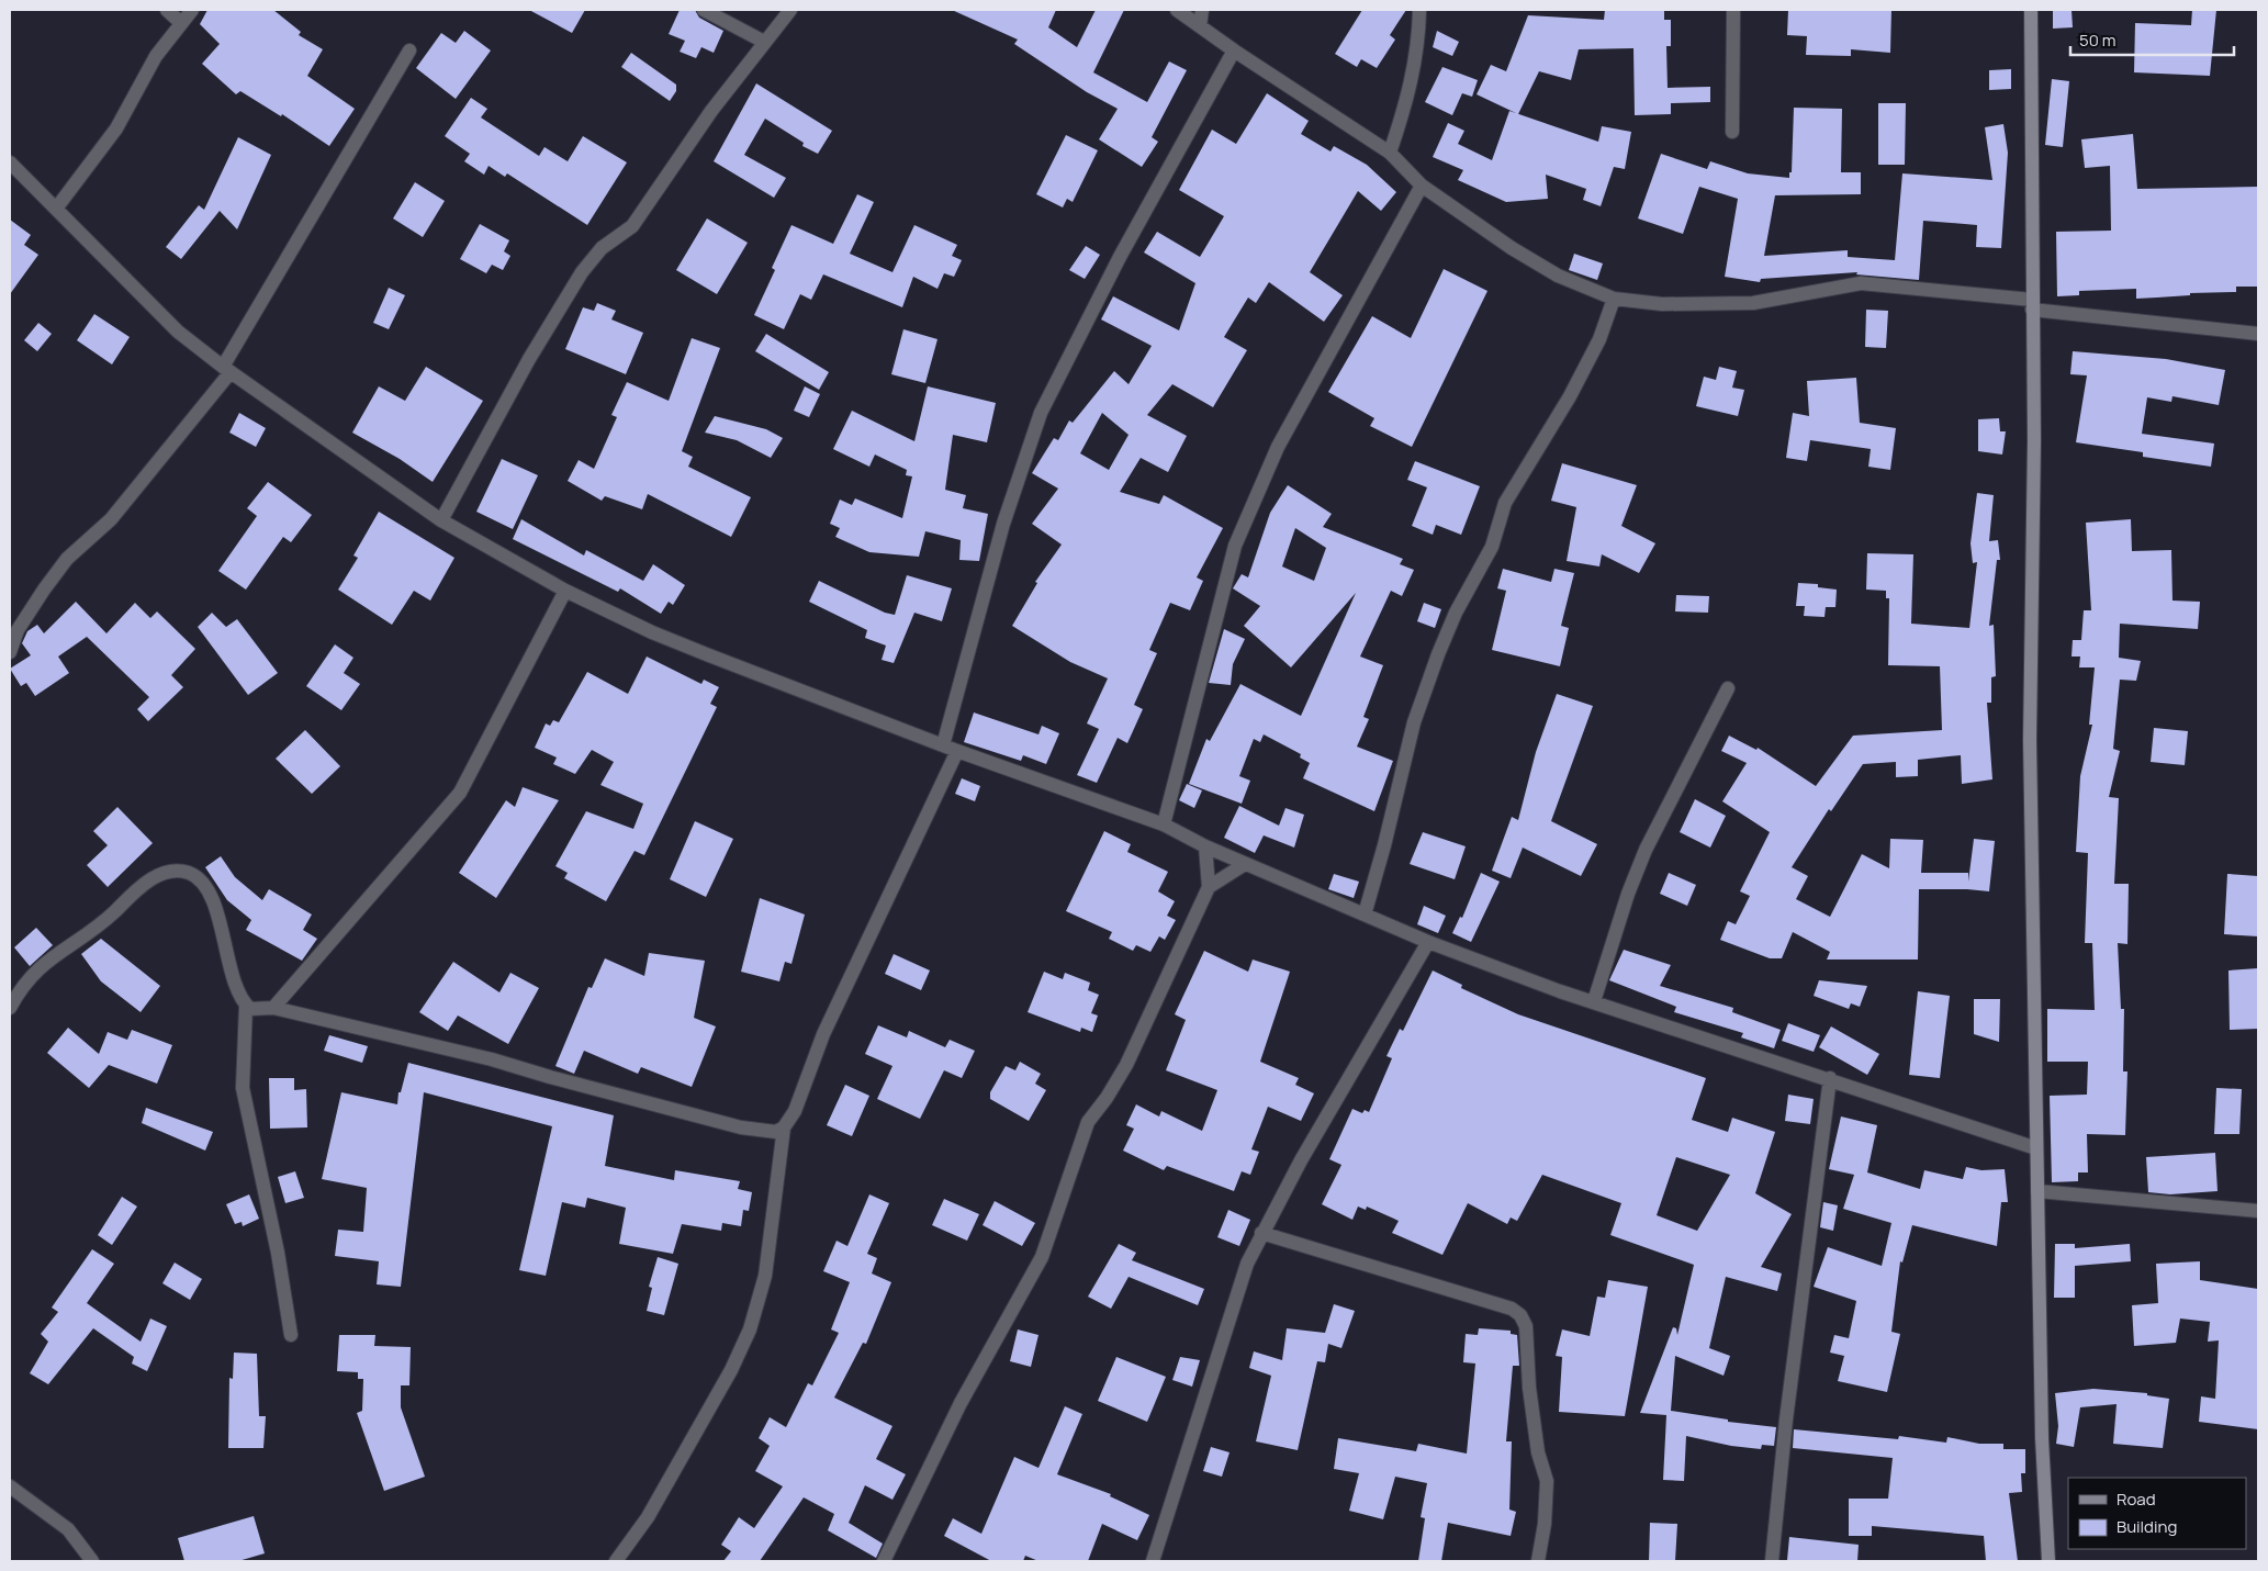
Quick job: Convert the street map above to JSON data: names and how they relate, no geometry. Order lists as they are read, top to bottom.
{
  "legend": ["Road", "Building"],
  "scale_bar": "50 m"
}
